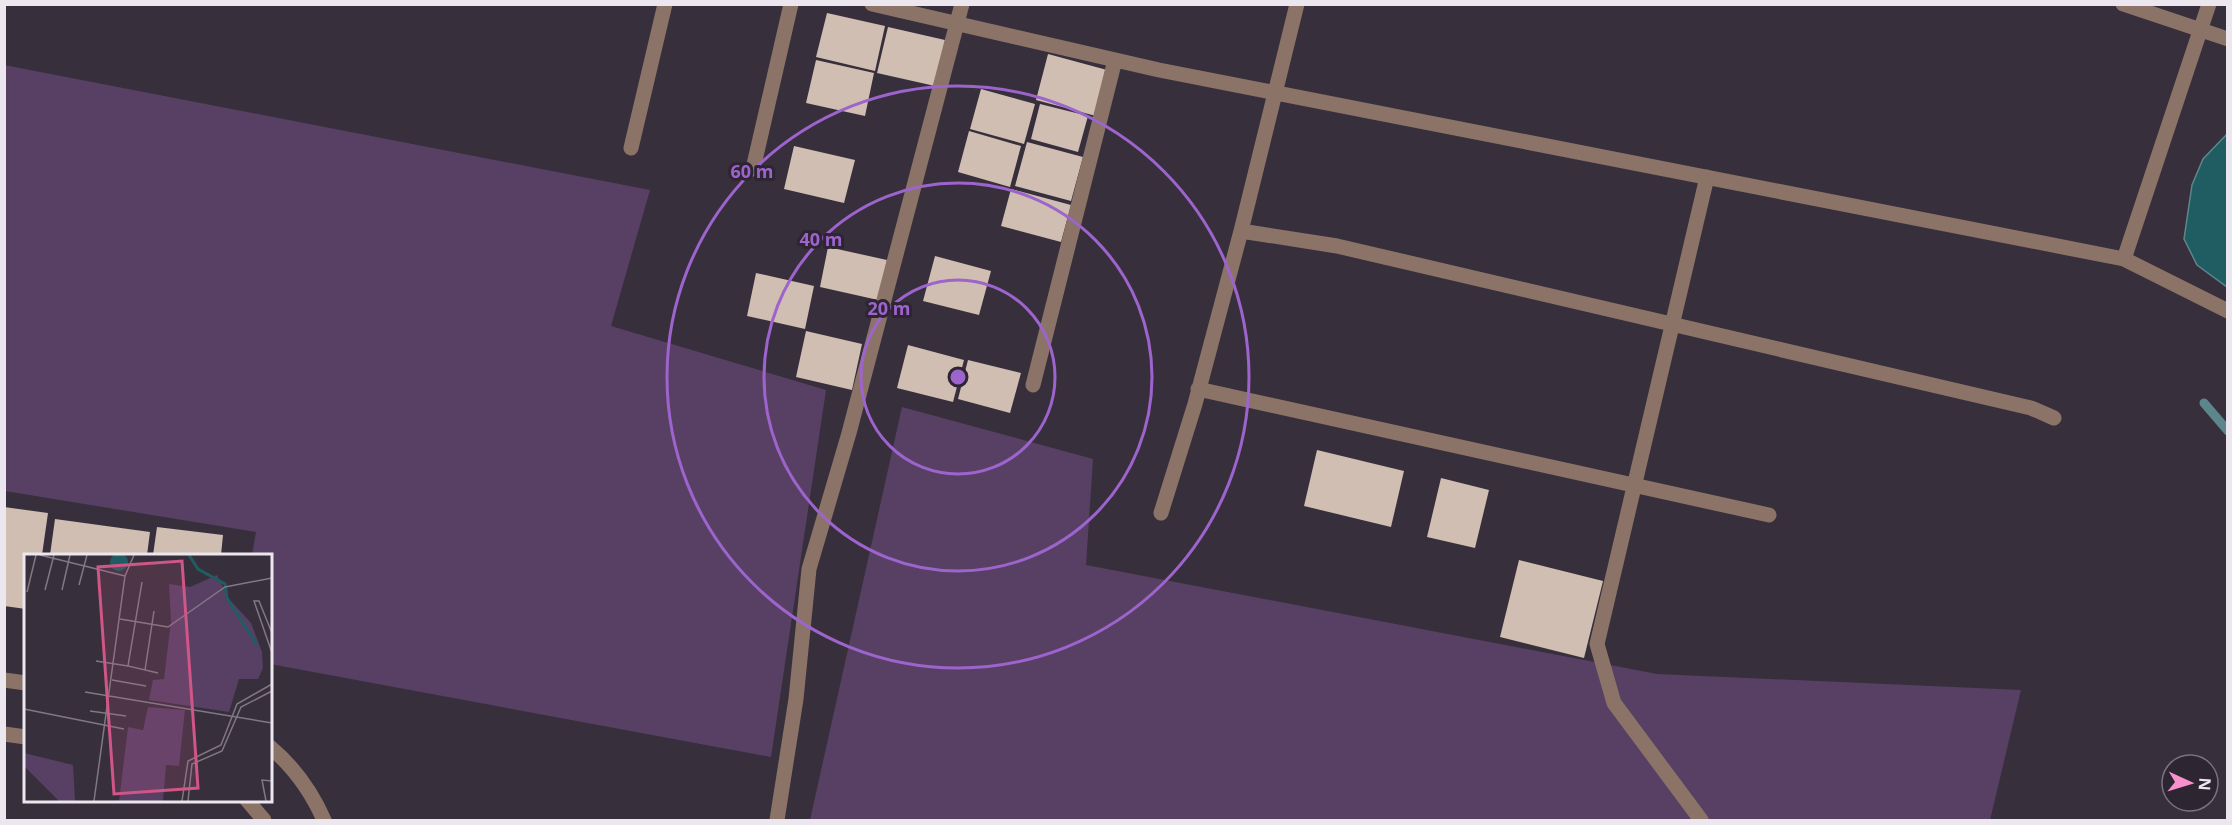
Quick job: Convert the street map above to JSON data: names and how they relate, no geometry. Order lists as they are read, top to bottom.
{
  "north": "right",
  "rings": ["60 m", "40 m", "20 m"]
}
